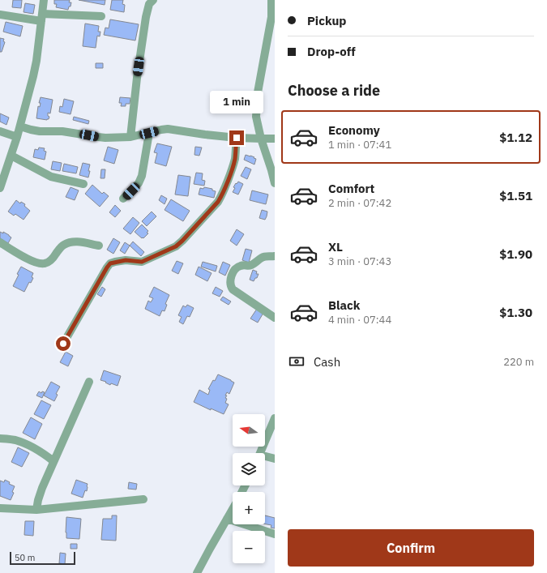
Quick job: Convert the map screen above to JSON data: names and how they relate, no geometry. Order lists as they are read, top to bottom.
{
  "scale_bar": "50 m",
  "north": "left",
  "page": {
    "banner": ["Pickup", "Drop-off"],
    "heading": "Choose a ride",
    "bubble": "1 min",
    "list": [
      {
        "name": "Economy",
        "note": "1 min · 07:41",
        "value": "$1.12"
      },
      {
        "name": "Comfort",
        "note": "2 min · 07:42",
        "value": "$1.51"
      },
      {
        "name": "XL",
        "note": "3 min · 07:43",
        "value": "$1.90"
      },
      {
        "name": "Black",
        "note": "4 min · 07:44",
        "value": "$1.30"
      }
    ],
    "pay": ["Cash", "220 m"],
    "map_buttons": ["+", "−"],
    "buttons": "Confirm",
    "scale": "50 m"
  }
}
